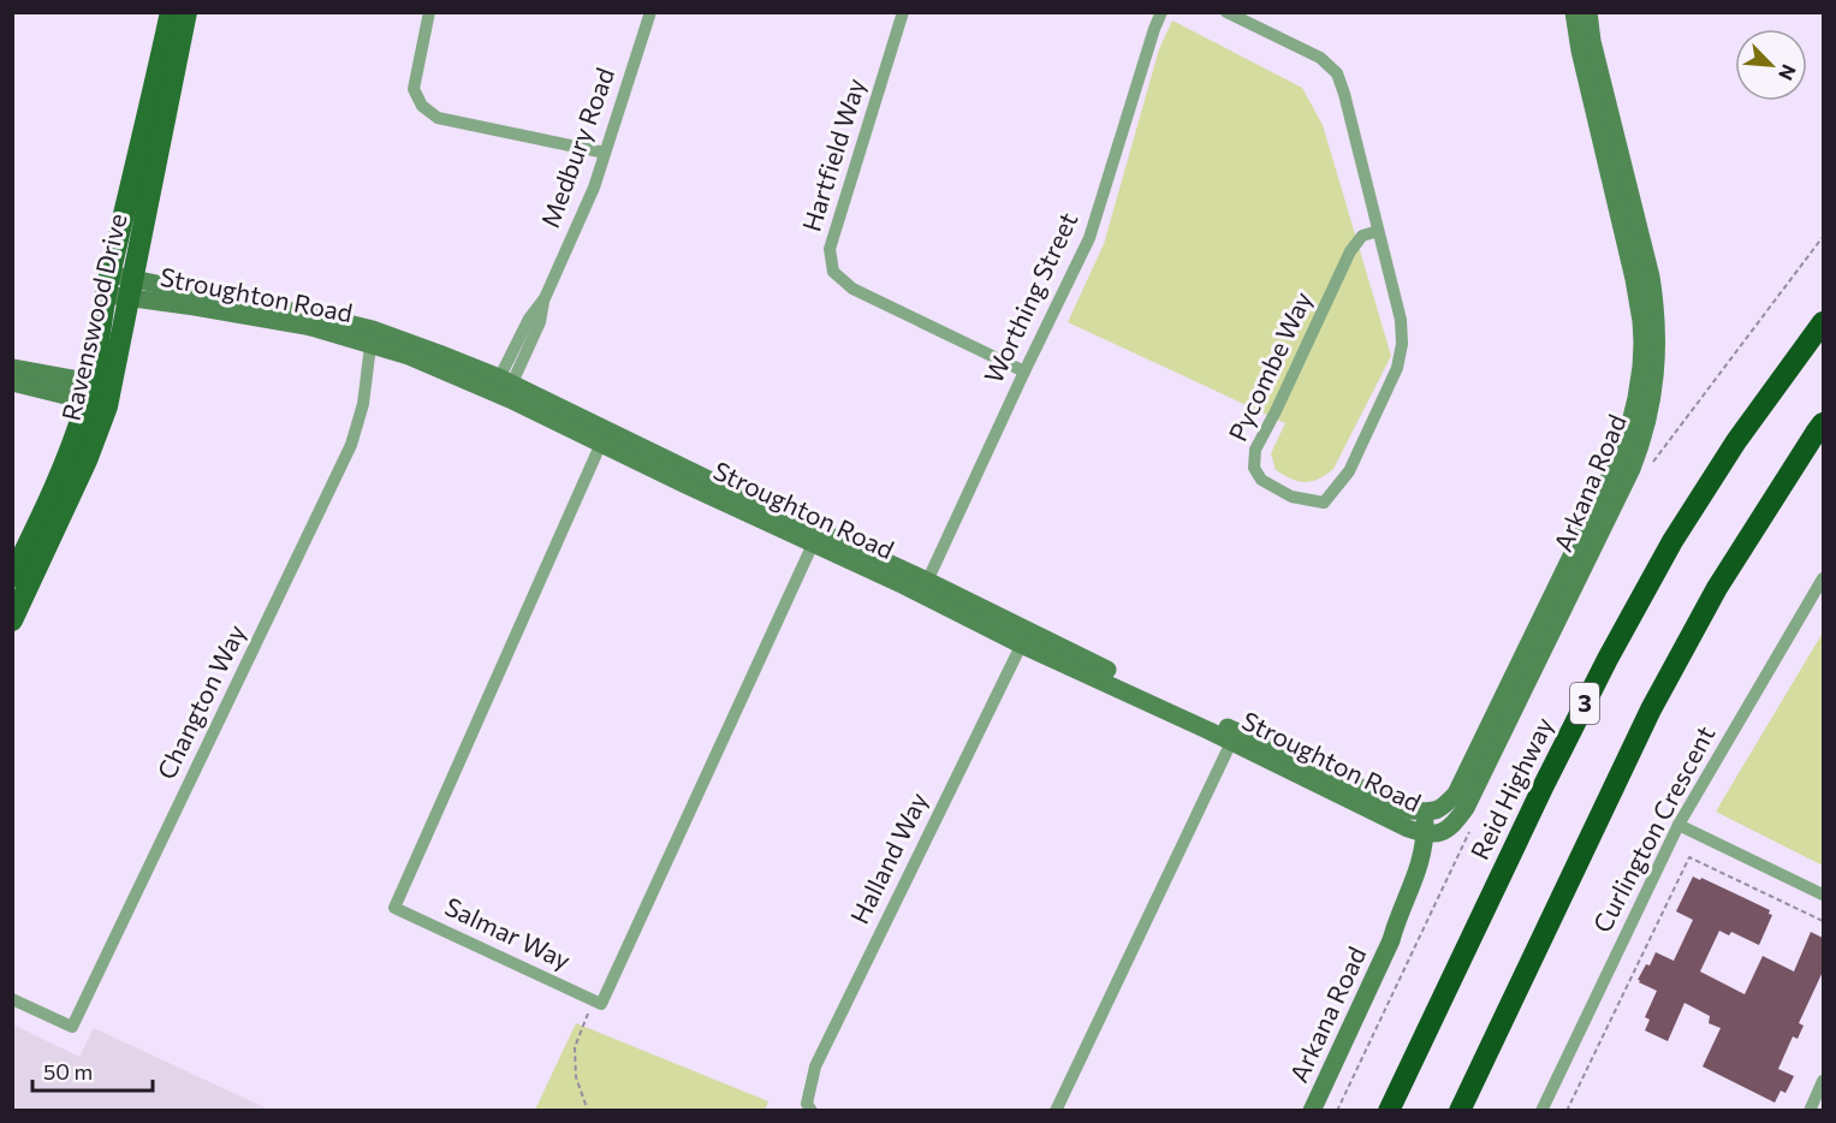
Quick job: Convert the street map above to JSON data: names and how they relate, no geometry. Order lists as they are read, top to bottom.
{
  "streets": {
    "highway": ["3", "Reid Highway"],
    "main road": ["Ravenswood Drive"],
    "street": [
      "Medbury Road",
      "Hartfield Way",
      "Stroughton Road",
      "Worthing Street",
      "Pycombe Way",
      "Arkana Road",
      "Changton Way",
      "Curlington Crescent",
      "Halland Way",
      "Salmar Way"
    ]
  },
  "crossings": [
    ["Medbury Road", "Stroughton Road"],
    ["Hartfield Way", "Worthing Street"],
    ["Stroughton Road", "Worthing Street"],
    ["Stroughton Road", "Ravenswood Drive"],
    ["Stroughton Road", "Arkana Road"],
    ["Stroughton Road", "Changton Way"],
    ["Stroughton Road", "Halland Way"],
    ["Stroughton Road", "Salmar Way"]
  ],
  "scale_bar": "50 m",
  "north": "bottom right"
}
